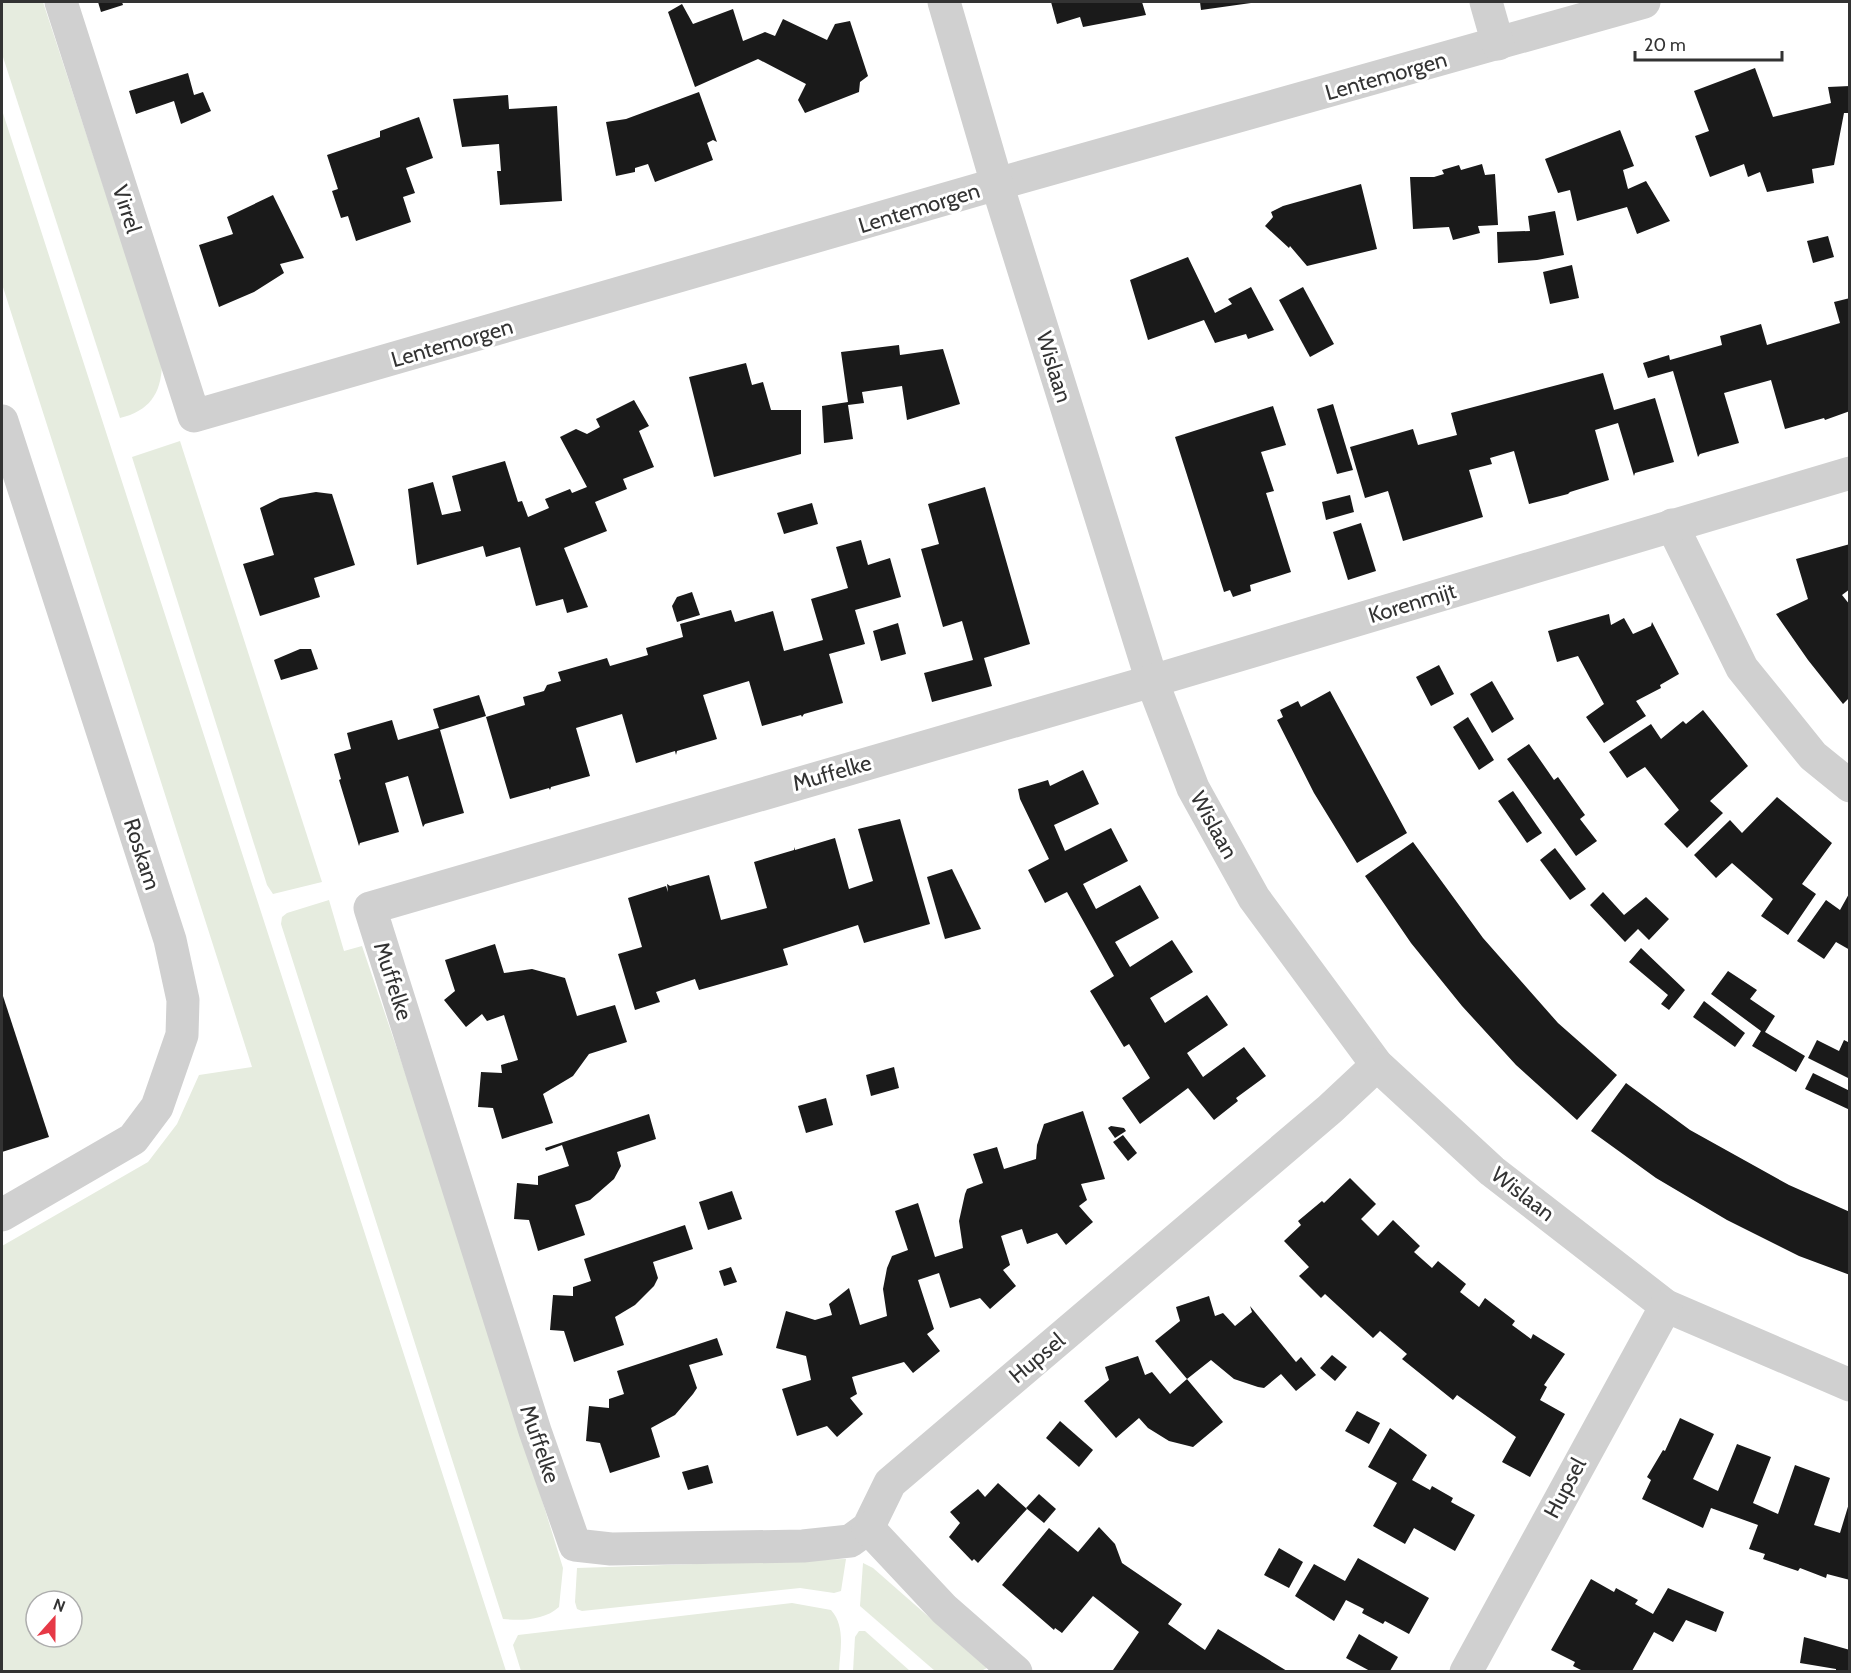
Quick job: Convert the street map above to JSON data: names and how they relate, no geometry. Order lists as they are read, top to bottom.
{
  "streets": {
    "street": [
      "Lentemorgen",
      "Virrel",
      "Wislaan",
      "Korenmijt",
      "Muffelke",
      "Roskam",
      "Hupsel"
    ]
  },
  "crossings": [
    ["Lentemorgen", "Virrel"],
    ["Lentemorgen", "Wislaan"],
    ["Wislaan", "Korenmijt"],
    ["Wislaan", "Muffelke"],
    ["Wislaan", "Hupsel"],
    ["Korenmijt", "Muffelke"],
    ["Muffelke", "Hupsel"]
  ],
  "scale_bar": "20 m",
  "north": "top"
}
